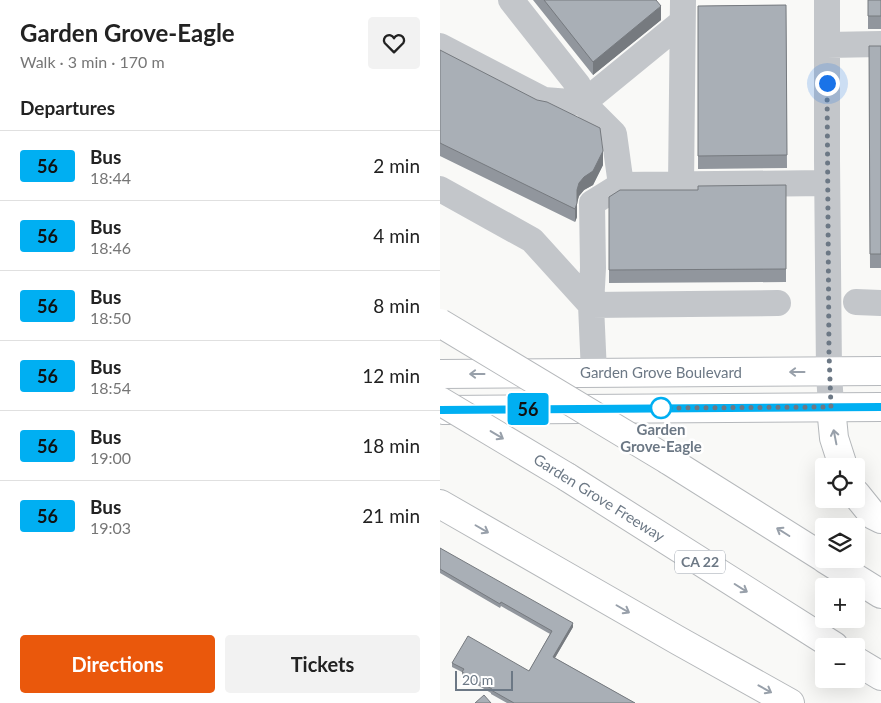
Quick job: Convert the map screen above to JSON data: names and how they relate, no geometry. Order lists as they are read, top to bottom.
{
  "streets": {
    "main road": ["Garden Grove Boulevard", "Garden Grove Freeway", "CA 22"]
  },
  "places": ["Garden Grove-Eagle"],
  "lines": ["bus line 56"],
  "scale_bar": "20 m",
  "page": {
    "heading": [
      ["Garden Grove-Eagle", "Walk · 3 min · 170 m"],
      "Departures"
    ],
    "on_map": "56",
    "list": [
      {
        "mark": "56",
        "name": "Bus",
        "note": "18:44",
        "value": "2 min"
      },
      {
        "mark": "56",
        "name": "Bus",
        "note": "18:46",
        "value": "4 min"
      },
      {
        "mark": "56",
        "name": "Bus",
        "note": "18:50",
        "value": "8 min"
      },
      {
        "mark": "56",
        "name": "Bus",
        "note": "18:54",
        "value": "12 min"
      },
      {
        "mark": "56",
        "name": "Bus",
        "note": "19:00",
        "value": "18 min"
      },
      {
        "mark": "56",
        "name": "Bus",
        "note": "19:03",
        "value": "21 min"
      }
    ],
    "map_buttons": ["+", "−"],
    "buttons": ["Directions", "Tickets"],
    "scale": "20 m"
  }
}
